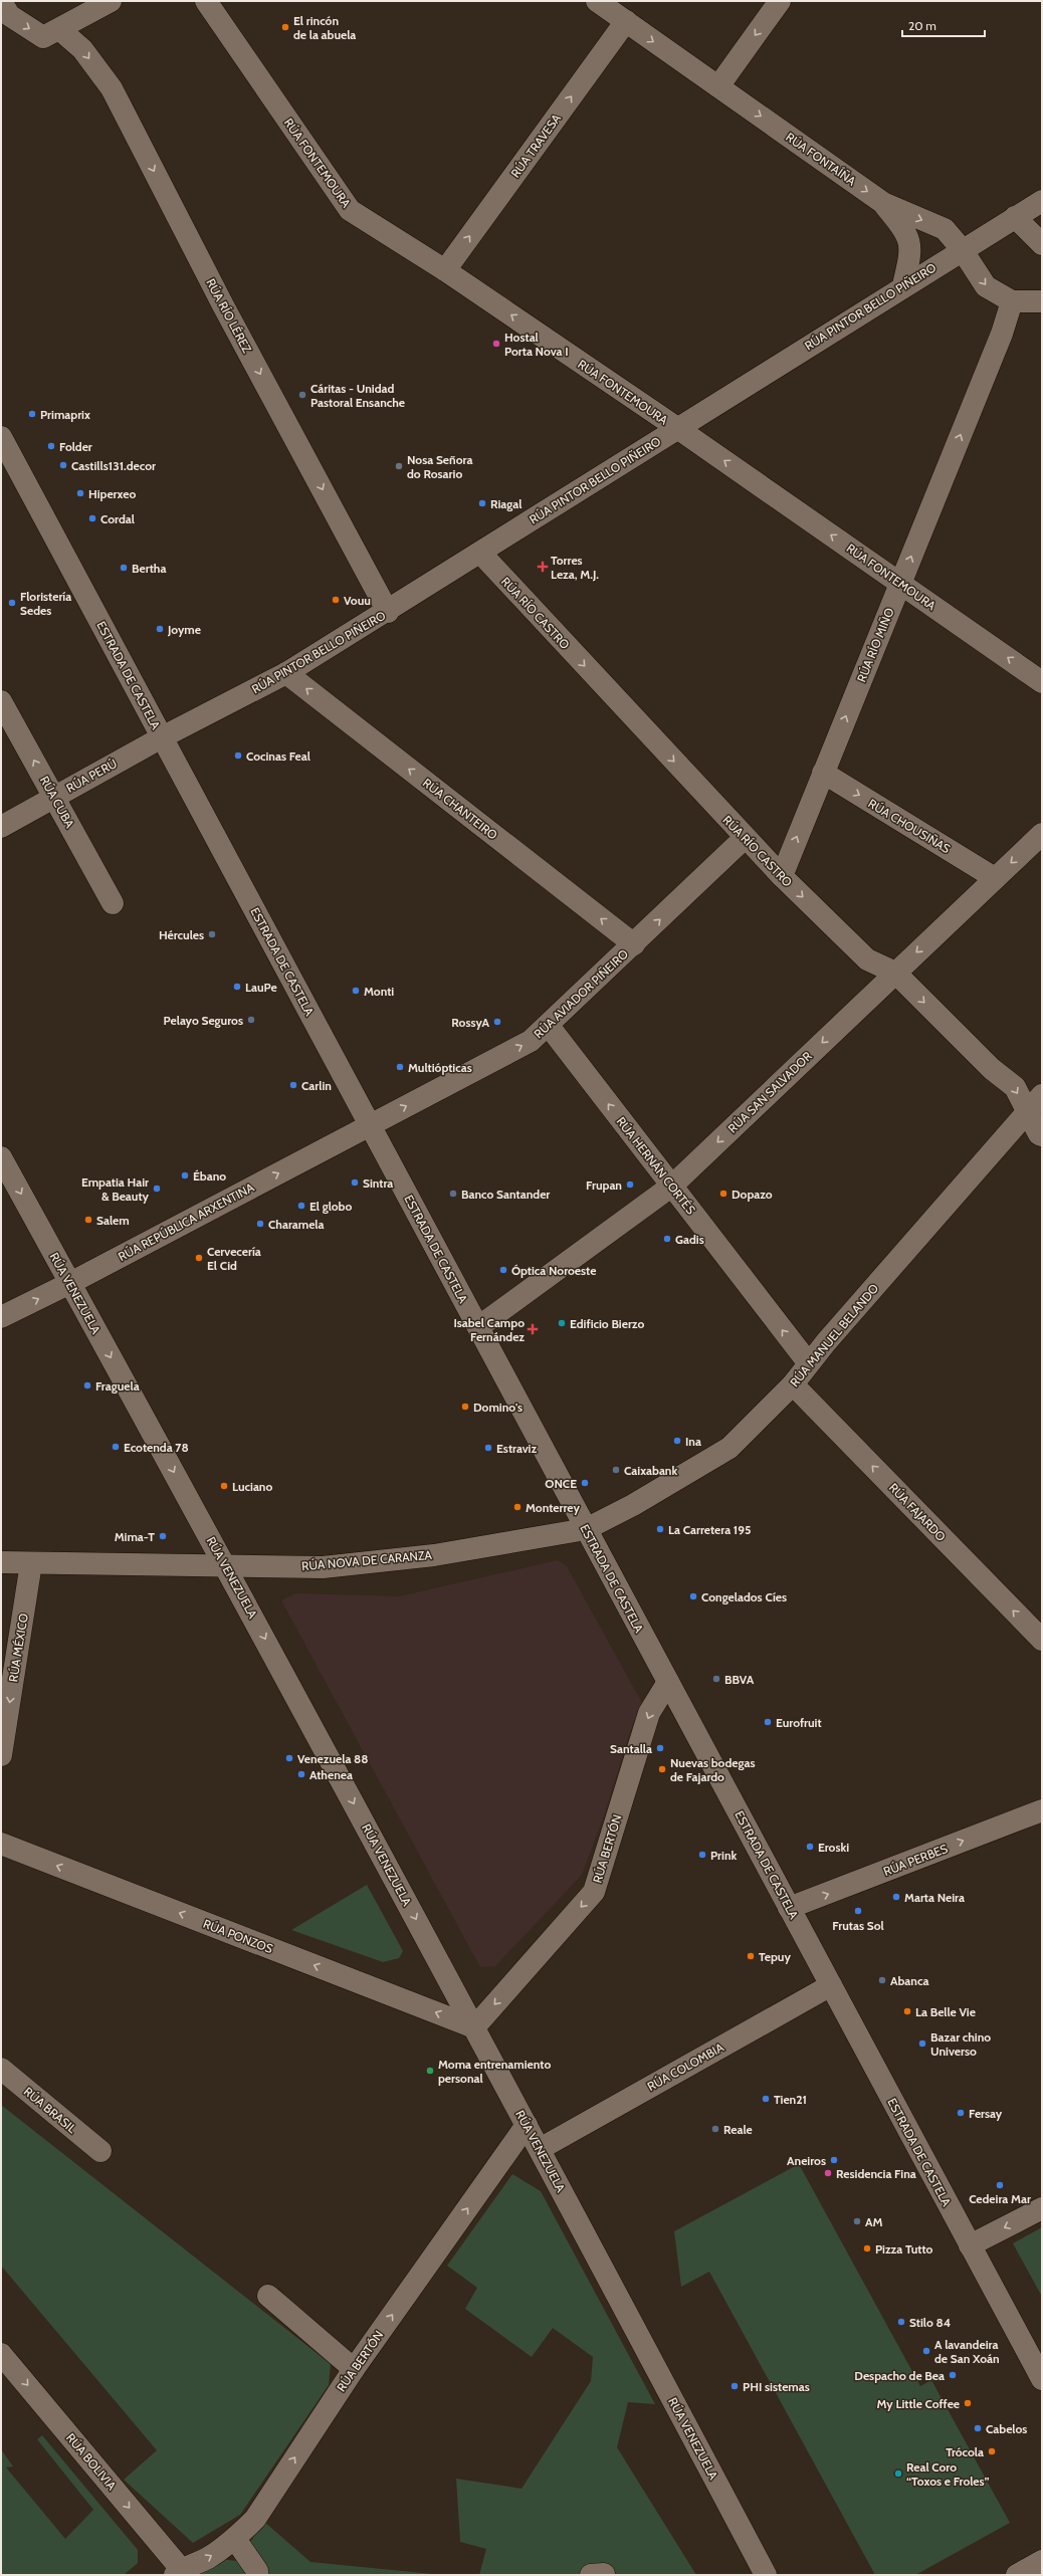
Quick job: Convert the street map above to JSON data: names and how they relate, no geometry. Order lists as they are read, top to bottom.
{
  "streets": {
    "street": [
      "RÚA TRAVESA",
      "RÚA FONTAÍÑA",
      "RÚA FONTEMOURA",
      "RÚA PINTOR BELLO PIÑEIRO",
      "RÚA RÍO LÉREZ",
      "RÚA RÍO CASTRO",
      "RÚA RÍO MIÑO",
      "ESTRADA DE CASTELA",
      "RÚA PERÚ",
      "RÚA CUBA",
      "RÚA CHANTEIRO",
      "RÚA CHOUSIÑAS",
      "RÚA AVIADOR PIÑEIRO",
      "RÚA SAN SALVADOR",
      "RÚA HERNÁN CORTÉS",
      "RÚA REPÚBLICA ARXENTINA",
      "RÚA VENEZUELA",
      "RÚA MANUEL BELANDO",
      "RÚA FAJARDO",
      "RÚA NOVA DE CARANZA",
      "RÚA MÉXICO",
      "RÚA BERTÓN",
      "RÚA PERBES",
      "RÚA PONZOS",
      "RÚA COLOMBIA",
      "RÚA BRASIL",
      "RÚA BOLIVIA"
    ]
  },
  "crossings": [
    ["RÚA TRAVESA", "RÚA FONTAÍÑA"],
    ["RÚA TRAVESA", "RÚA FONTEMOURA"],
    ["RÚA FONTAÍÑA", "RÚA PINTOR BELLO PIÑEIRO"],
    ["RÚA FONTAÍÑA", "RÚA RÍO MIÑO"],
    ["RÚA FONTEMOURA", "RÚA PINTOR BELLO PIÑEIRO"],
    ["RÚA FONTEMOURA", "RÚA RÍO MIÑO"],
    ["RÚA PINTOR BELLO PIÑEIRO", "RÚA RÍO LÉREZ"],
    ["RÚA PINTOR BELLO PIÑEIRO", "RÚA RÍO CASTRO"],
    ["RÚA PINTOR BELLO PIÑEIRO", "ESTRADA DE CASTELA"],
    ["RÚA PINTOR BELLO PIÑEIRO", "RÚA PERÚ"],
    ["RÚA PINTOR BELLO PIÑEIRO", "RÚA CHANTEIRO"],
    ["RÚA RÍO CASTRO", "RÚA RÍO MIÑO"],
    ["RÚA RÍO CASTRO", "RÚA AVIADOR PIÑEIRO"],
    ["RÚA RÍO CASTRO", "RÚA SAN SALVADOR"],
    ["RÚA RÍO CASTRO", "RÚA MANUEL BELANDO"],
    ["RÚA RÍO MIÑO", "RÚA CHOUSIÑAS"],
    ["ESTRADA DE CASTELA", "RÚA PERÚ"],
    ["ESTRADA DE CASTELA", "RÚA AVIADOR PIÑEIRO"],
    ["ESTRADA DE CASTELA", "RÚA SAN SALVADOR"],
    ["ESTRADA DE CASTELA", "RÚA REPÚBLICA ARXENTINA"],
    ["ESTRADA DE CASTELA", "RÚA MANUEL BELANDO"],
    ["ESTRADA DE CASTELA", "RÚA NOVA DE CARANZA"],
    ["ESTRADA DE CASTELA", "RÚA BERTÓN"],
    ["ESTRADA DE CASTELA", "RÚA PERBES"],
    ["ESTRADA DE CASTELA", "RÚA COLOMBIA"],
    ["RÚA PERÚ", "RÚA CUBA"],
    ["RÚA CHANTEIRO", "RÚA AVIADOR PIÑEIRO"],
    ["RÚA CHOUSIÑAS", "RÚA SAN SALVADOR"],
    ["RÚA AVIADOR PIÑEIRO", "RÚA HERNÁN CORTÉS"],
    ["RÚA AVIADOR PIÑEIRO", "RÚA REPÚBLICA ARXENTINA"],
    ["RÚA SAN SALVADOR", "RÚA HERNÁN CORTÉS"],
    ["RÚA HERNÁN CORTÉS", "RÚA MANUEL BELANDO"],
    ["RÚA REPÚBLICA ARXENTINA", "RÚA VENEZUELA"],
    ["RÚA VENEZUELA", "RÚA NOVA DE CARANZA"],
    ["RÚA VENEZUELA", "RÚA BERTÓN"],
    ["RÚA VENEZUELA", "RÚA PONZOS"],
    ["RÚA VENEZUELA", "RÚA COLOMBIA"],
    ["RÚA MANUEL BELANDO", "RÚA FAJARDO"],
    ["RÚA MANUEL BELANDO", "RÚA NOVA DE CARANZA"],
    ["RÚA NOVA DE CARANZA", "RÚA MÉXICO"],
    ["RÚA BERTÓN", "RÚA PONZOS"],
    ["RÚA BERTÓN", "RÚA BOLIVIA"]
  ],
  "one_way": [
    "RÚA TRAVESA",
    "RÚA FONTAÍÑA",
    "RÚA FONTEMOURA",
    "RÚA RÍO LÉREZ",
    "RÚA RÍO CASTRO",
    "RÚA RÍO MIÑO",
    "RÚA CUBA",
    "RÚA CHANTEIRO",
    "RÚA CHOUSIÑAS",
    "RÚA AVIADOR PIÑEIRO",
    "RÚA SAN SALVADOR",
    "RÚA HERNÁN CORTÉS",
    "RÚA REPÚBLICA ARXENTINA",
    "RÚA VENEZUELA",
    "RÚA FAJARDO",
    "RÚA MÉXICO",
    "RÚA PERBES",
    "RÚA PONZOS",
    "RÚA BOLIVIA"
  ],
  "places": {
    "other": [
      "El rincón de la abuela",
      "Hostal Porta Nova I",
      "Cáritas - Unidad Pastoral Ensanche",
      "Primaprix",
      "Folder",
      "Castills131.decor",
      "Nosa Señora do Rosario",
      "Hiperxeo",
      "Riagal",
      "Cordal",
      "Bertha",
      "Vouu",
      "Floristería Sedes",
      "Joyme",
      "Cocinas Feal",
      "Hércules",
      "LauPe",
      "Monti",
      "Pelayo Seguros",
      "RossyA",
      "Multiópticas",
      "Carlin",
      "Ébano",
      "Sintra",
      "Frupan",
      "Empatia Hair & Beauty",
      "Banco Santander",
      "Dopazo",
      "El globo",
      "Salem",
      "Charamela",
      "Gadis",
      "Cervecería El Cid",
      "Óptica Noroeste",
      "Edificio Bierzo",
      "Fraguela",
      "Domino's",
      "Ina",
      "Ecotenda 78",
      "Estraviz",
      "Caixabank",
      "ONCE",
      "Luciano",
      "Monterrey",
      "La Carretera 195",
      "Mima-T",
      "Congelados Cíes",
      "BBVA",
      "Eurofruit",
      "Santalla",
      "Venezuela 88",
      "Nuevas bodegas de Fajardo",
      "Athenea",
      "Eroski",
      "Prink",
      "Marta Neira",
      "Frutas Sol",
      "Tepuy",
      "Abanca",
      "La Belle Vie",
      "Bazar chino Universo",
      "Moma entrenamiento personal",
      "Tien21",
      "Fersay",
      "Reale",
      "Aneiros",
      "Residencia Fina",
      "Cedeira Mar",
      "AM",
      "Pizza Tutto",
      "Stilo 84",
      "A lavandeira de San Xoán",
      "Despacho de Bea",
      "PHI sistemas",
      "My Little Coffee",
      "Cabelos",
      "Trócola",
      "Real Coro “Toxos e Froles”"
    ],
    "health": ["Torres Leza, M.J.", "Isabel Campo Fernández"]
  },
  "scale_bar": "20 m"
}
